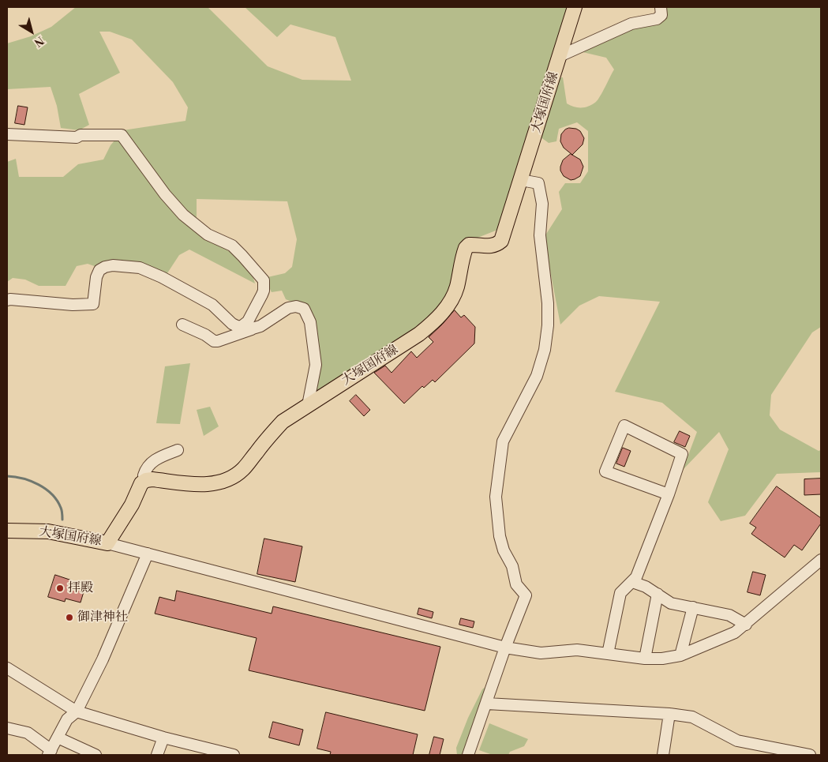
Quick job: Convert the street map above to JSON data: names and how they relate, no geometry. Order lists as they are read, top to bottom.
{
  "streets": {
    "main road": ["大塚国府線"]
  },
  "places": ["拝殿", "御津神社"],
  "north": "bottom right"
}
